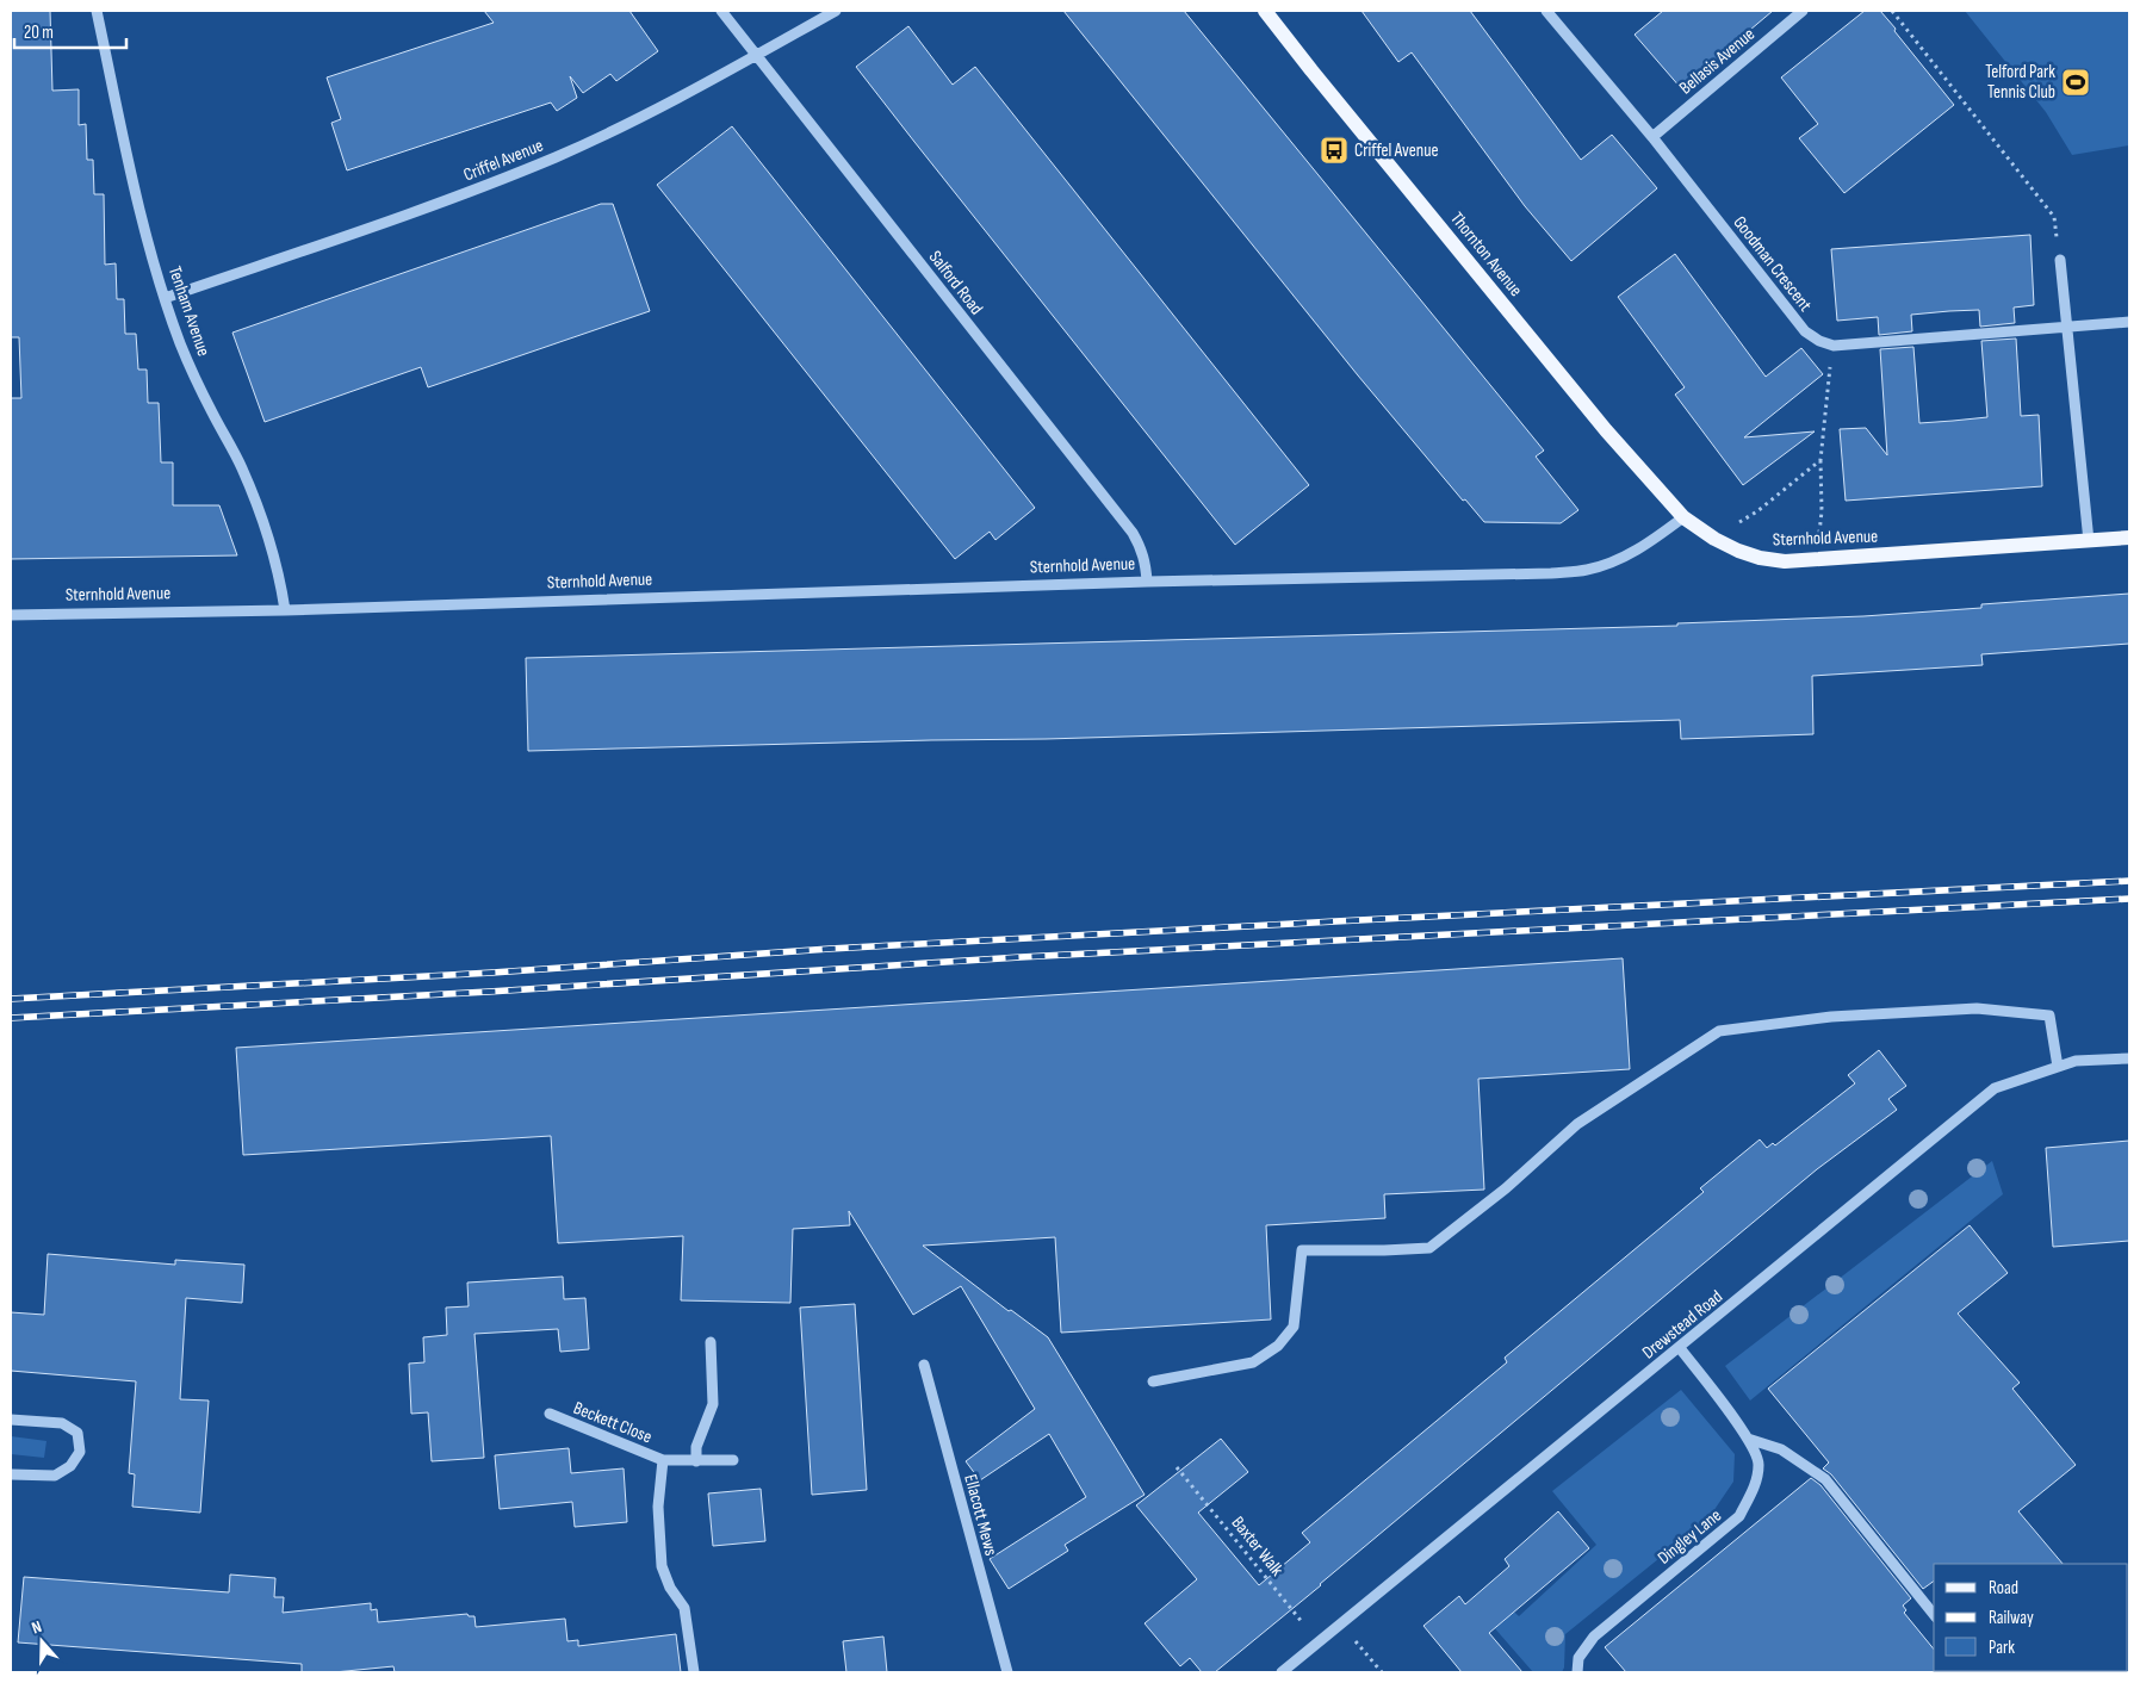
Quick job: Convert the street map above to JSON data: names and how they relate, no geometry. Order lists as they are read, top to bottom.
{
  "streets": {
    "main road": ["Thornton Avenue", "Sternhold Avenue"],
    "street": [
      "Bellasis Avenue",
      "Criffel Avenue",
      "Goodman Crescent",
      "Salford Road",
      "Tenham Avenue",
      "Drewstead Road",
      "Beckett Close",
      "Ellacott Mews",
      "Dingley Lane"
    ],
    "path": ["Baxter Walk"]
  },
  "crossings": [
    ["Bellasis Avenue", "Goodman Crescent"],
    ["Criffel Avenue", "Salford Road"],
    ["Criffel Avenue", "Tenham Avenue"],
    ["Thornton Avenue", "Sternhold Avenue"],
    ["Salford Road", "Sternhold Avenue"],
    ["Tenham Avenue", "Sternhold Avenue"],
    ["Drewstead Road", "Dingley Lane"],
    ["Drewstead Road", "Baxter Walk"]
  ],
  "places": {
    "sports": ["Telford Park Tennis Club"],
    "bus stop": ["Criffel Avenue"]
  },
  "legend": ["Road", "Railway", "Park"],
  "scale_bar": "20 m",
  "north": "top"
}
